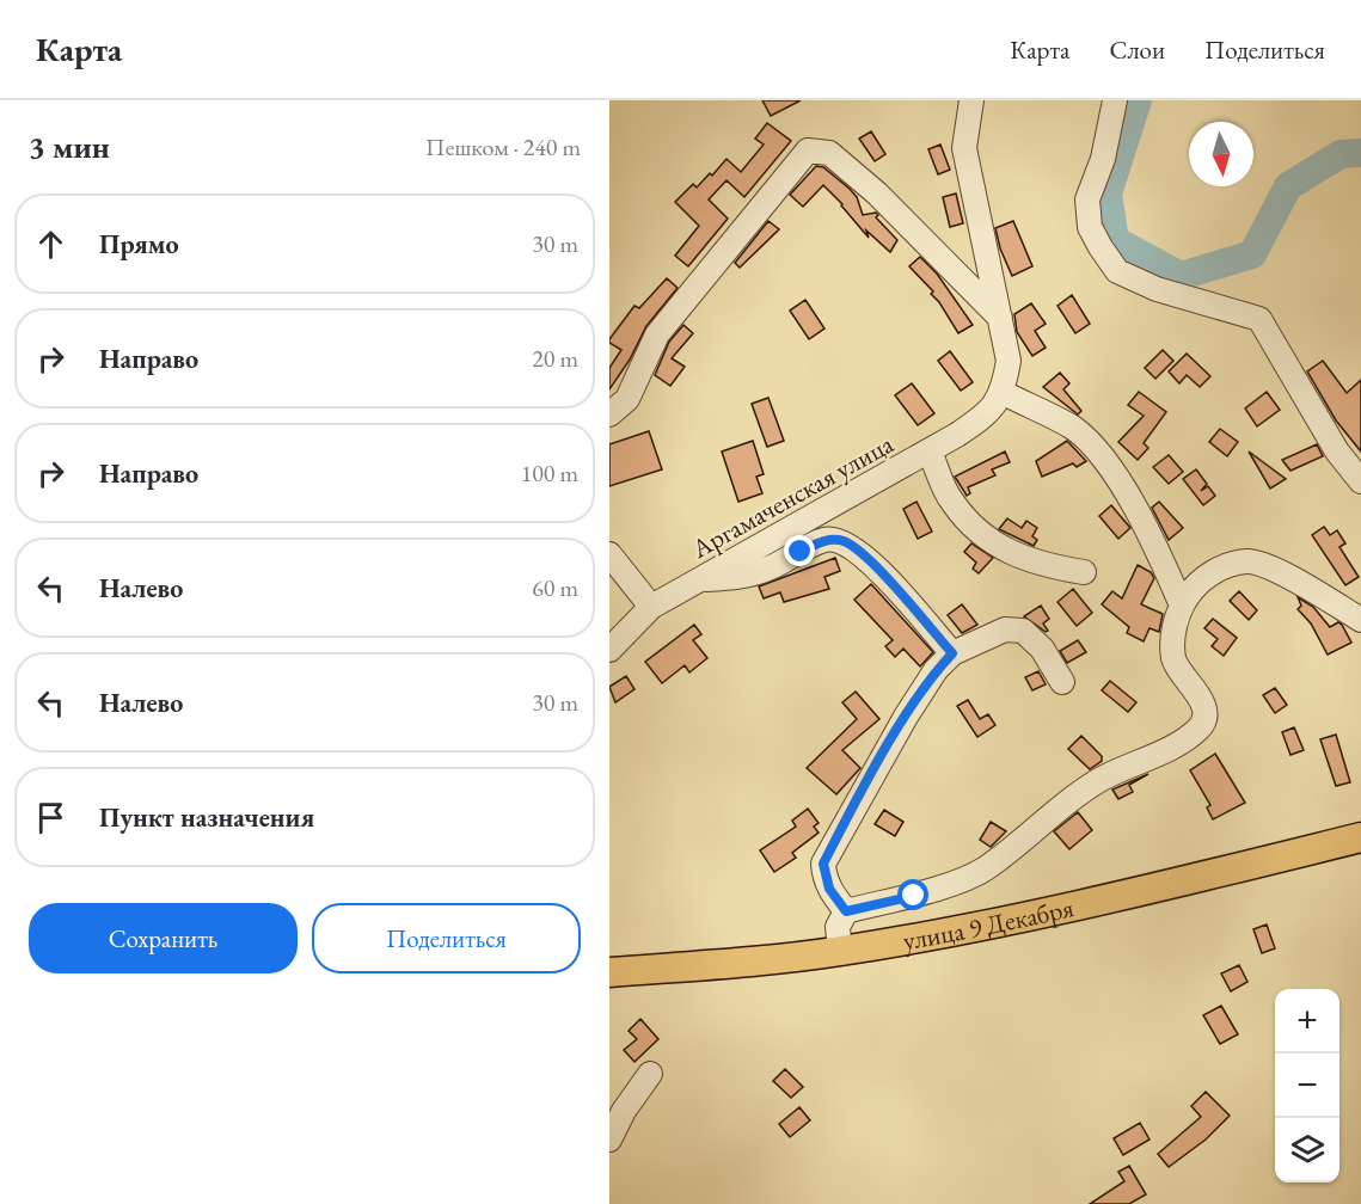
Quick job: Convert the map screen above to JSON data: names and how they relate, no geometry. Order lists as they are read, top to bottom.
{
  "streets": {
    "main road": ["улица 9 Декабря"],
    "street": ["Аргамаченская улица"]
  },
  "north": "bottom",
  "page": {
    "header": "Карта",
    "nav": ["Карта", "Слои", "Поделиться"],
    "heading": ["3 мин", "Пешком · 240 m"],
    "list": [
      ["Прямо", "30 m"],
      ["Направо", "20 m"],
      ["Направо", "100 m"],
      ["Налево", "60 m"],
      ["Налево", "30 m"],
      "Пункт назначения"
    ],
    "buttons": ["Сохранить", "Поделиться"],
    "map_buttons": ["+", "−"]
  }
}
